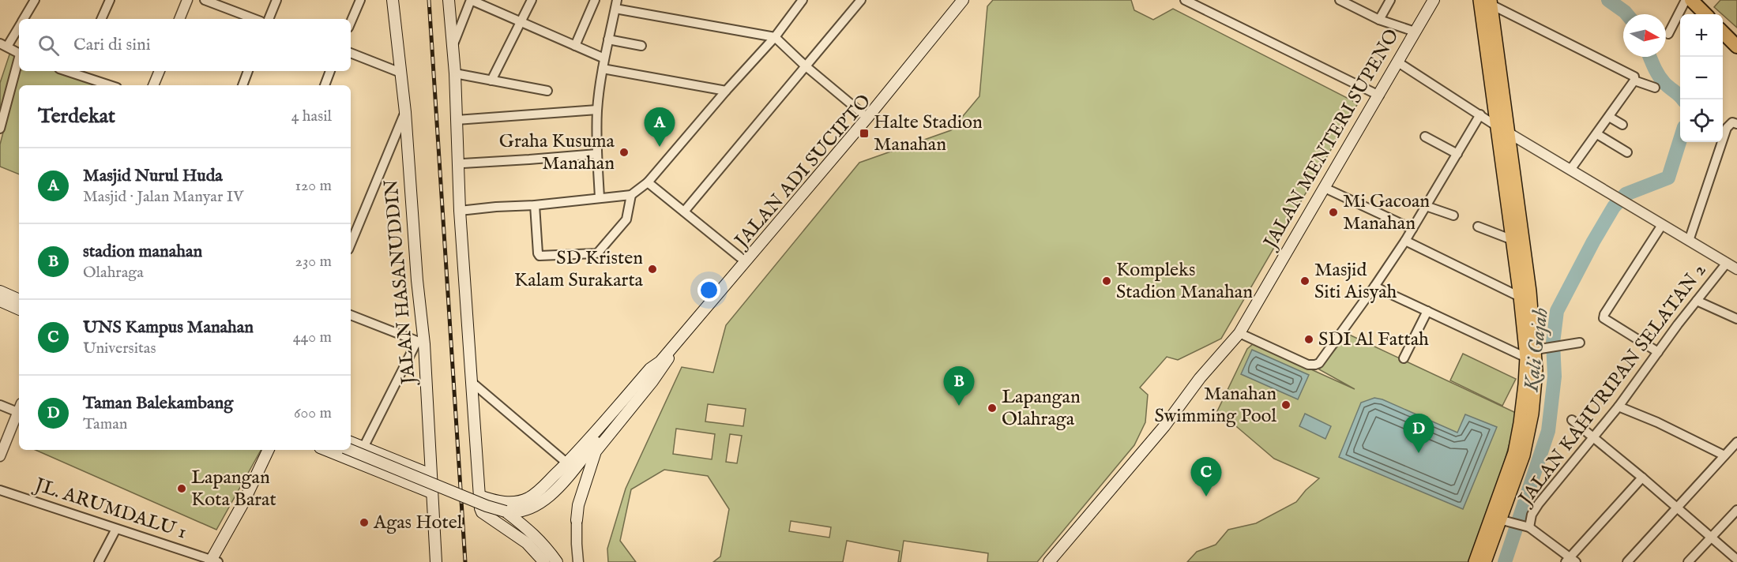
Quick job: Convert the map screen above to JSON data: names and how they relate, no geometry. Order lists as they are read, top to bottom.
{
  "streets": {
    "main road": ["JALAN MENTERI SUPENO", "JALAN ADI SUCIPTO", "JALAN HASANUDDIN"],
    "street": ["JALAN KAHURIPAN SELATAN 2", "JL. ARUMDALU 1"]
  },
  "water": ["Kali Gajah"],
  "places": {
    "transit": ["Halte Stadion Manahan"],
    "other": [
      "Graha Kusuma Manahan",
      "Mi Gacoan Manahan",
      "SD Kristen Kalam Surakarta",
      "Kompleks Stadion Manahan",
      "Masjid Siti Aisyah",
      "SDI Al Fattah",
      "Manahan Swimming Pool",
      "Lapangan Olahraga",
      "Lapangan Kota Barat",
      "Agas Hotel"
    ]
  },
  "north": "right",
  "page": {
    "map_buttons": ["+", "−"],
    "search": "Cari di sini",
    "heading": ["Terdekat", "4 hasil"],
    "pins": [
      "A",
      "B",
      "D",
      "C"
    ],
    "list": [
      {
        "mark": "A",
        "name": "Masjid Nurul Huda",
        "note": "Masjid · Jalan Manyar IV",
        "value": "120 m"
      },
      {
        "mark": "B",
        "name": "stadion manahan",
        "note": "Olahraga",
        "value": "230 m"
      },
      {
        "mark": "C",
        "name": "UNS Kampus Manahan",
        "note": "Universitas",
        "value": "440 m"
      },
      {
        "mark": "D",
        "name": "Taman Balekambang",
        "note": "Taman",
        "value": "600 m"
      }
    ]
  }
}
